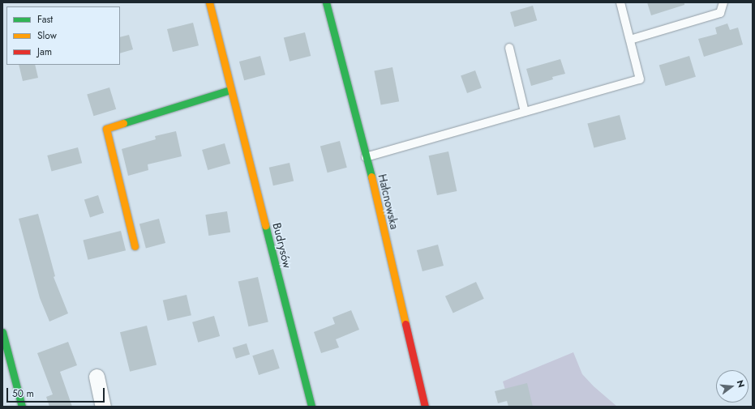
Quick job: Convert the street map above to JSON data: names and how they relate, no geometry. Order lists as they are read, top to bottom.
{
  "streets": {
    "street": ["Hałcnowska", "Budrysów"]
  },
  "legend": ["Fast", "Slow", "Jam"],
  "scale_bar": "50 m",
  "north": "right"
}
